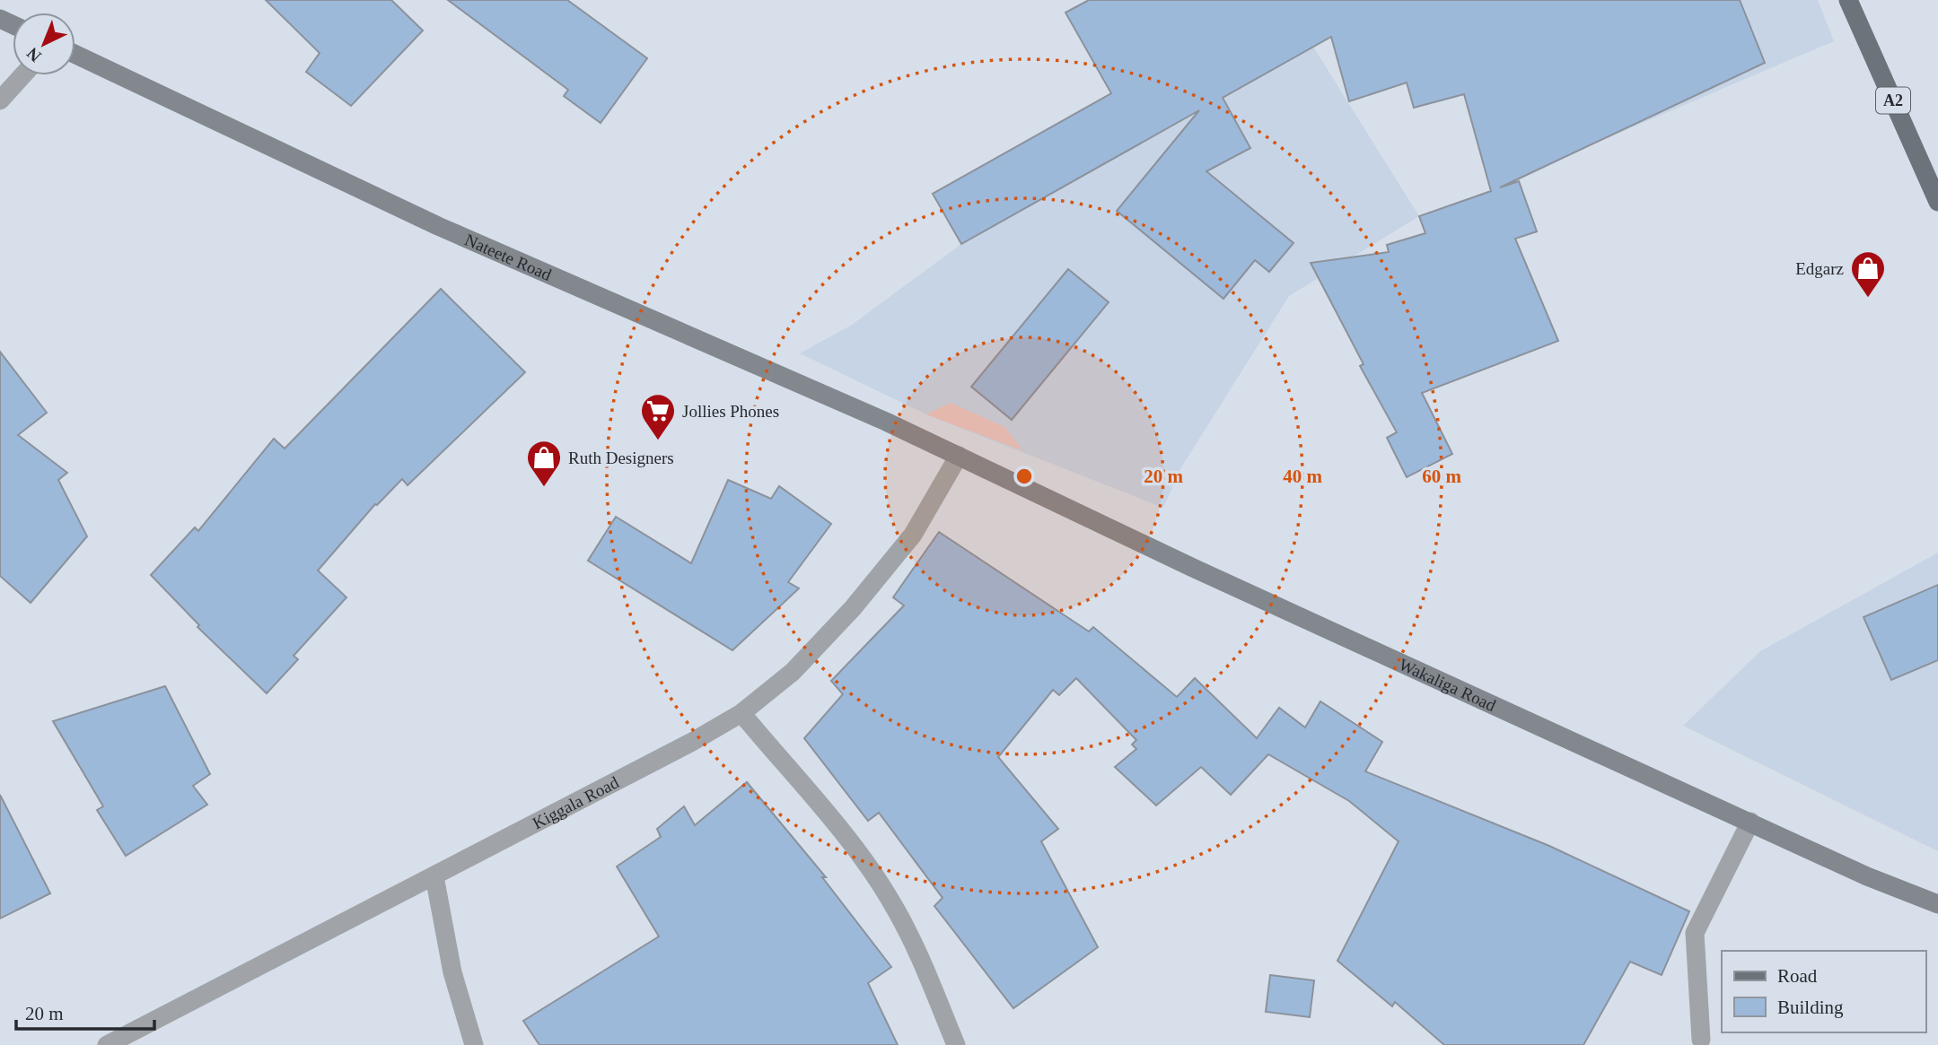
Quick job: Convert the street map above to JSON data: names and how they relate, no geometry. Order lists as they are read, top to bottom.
{
  "streets": {
    "main road": ["A2", "Nateete Road", "Wakaliga Road"],
    "street": ["Kiggala Road"]
  },
  "crossings": [
    ["Nateete Road", "Wakaliga Road"],
    ["Nateete Road", "Kiggala Road"],
    ["Wakaliga Road", "Kiggala Road"]
  ],
  "places": {
    "shop": ["Edgarz", "Ruth Designers"],
    "supermarket": ["Jollies Phones"]
  },
  "legend": ["Road", "Building"],
  "scale_bar": "20 m",
  "north": "bottom left",
  "rings": ["20 m", "40 m", "60 m"]
}
